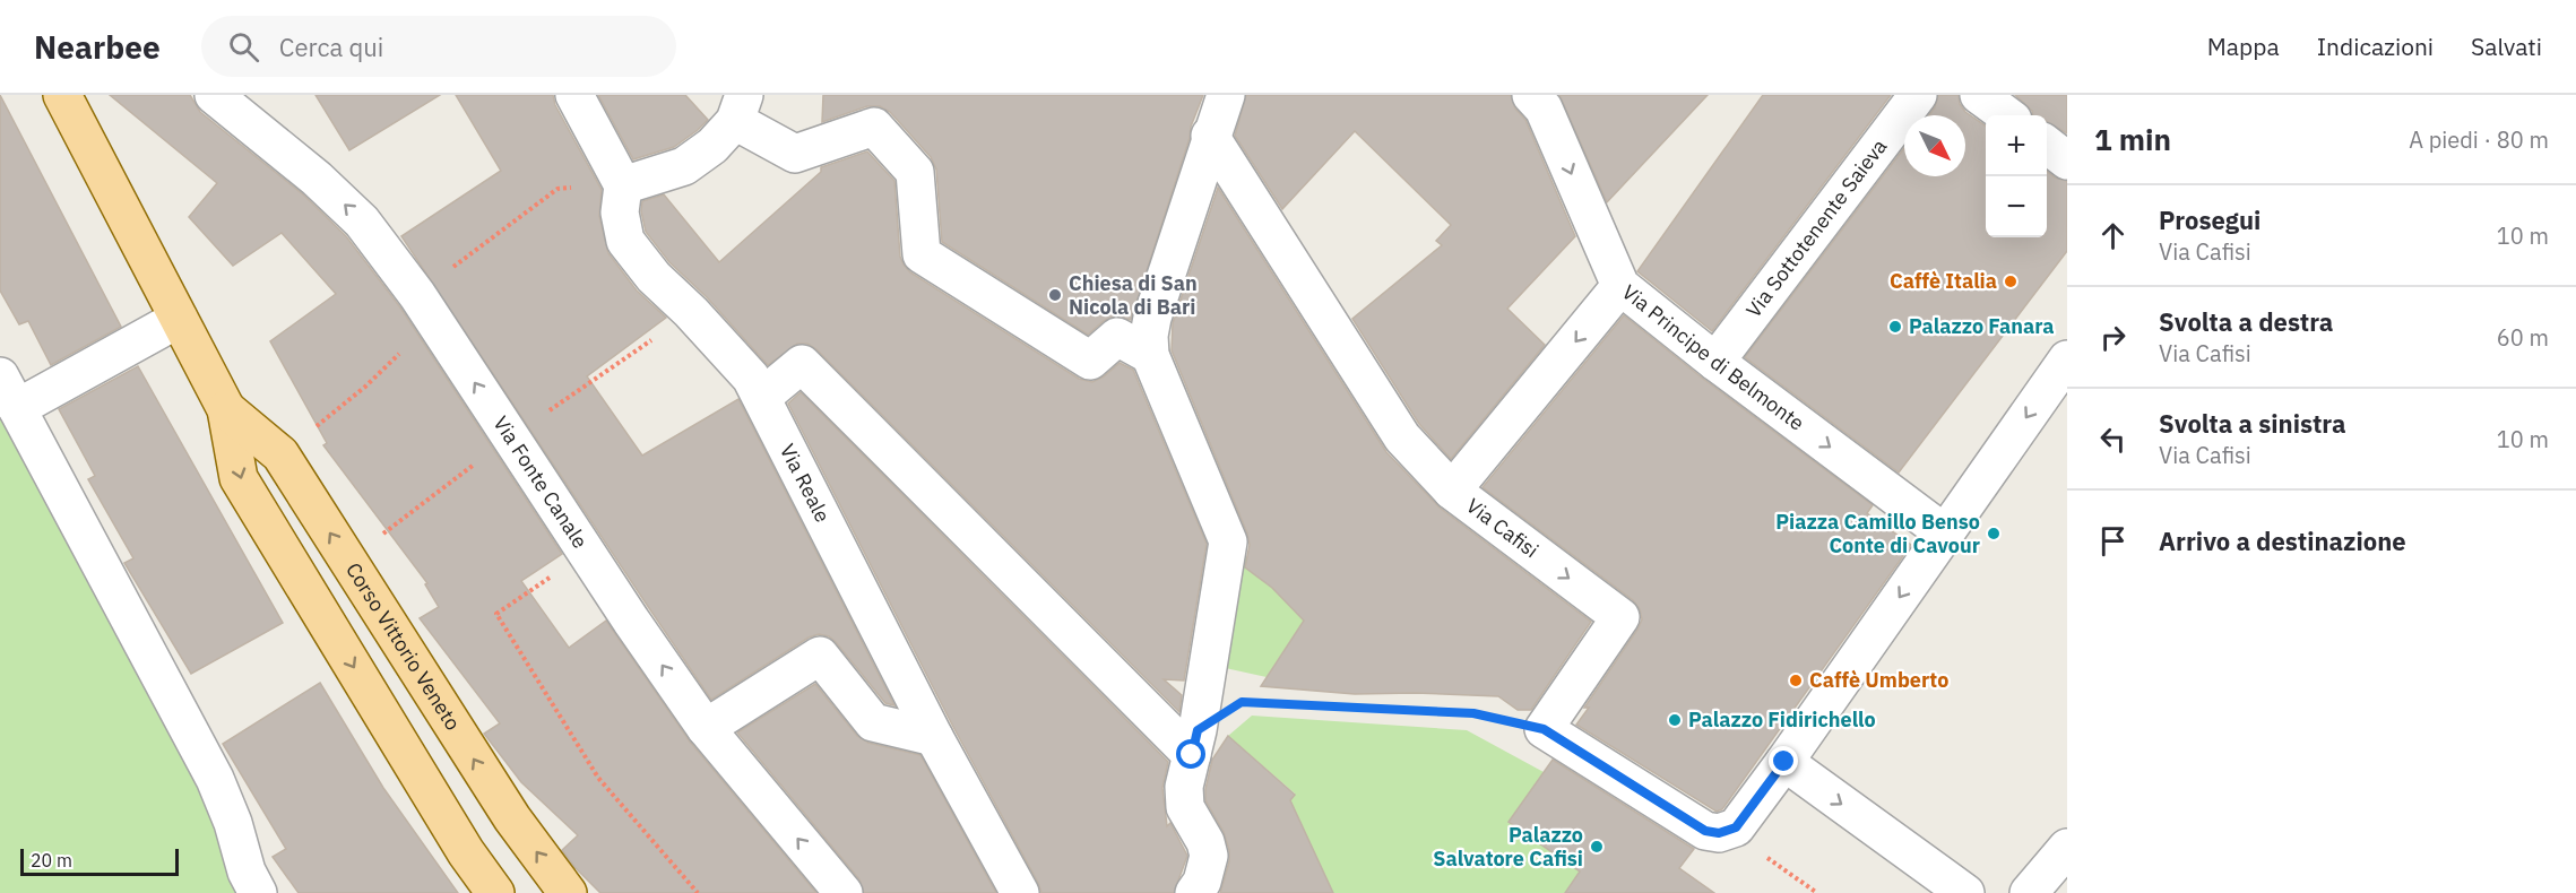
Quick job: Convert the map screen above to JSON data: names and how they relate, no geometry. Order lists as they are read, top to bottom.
{
  "streets": {
    "main road": ["Corso Vittorio Veneto"],
    "street": [
      "Via Sottotenente Saieva",
      "Via Principe di Belmonte",
      "Via Fonte Canale",
      "Via Reale",
      "Via Cafisi"
    ]
  },
  "crossings": [
    ["Via Sottotenente Saieva", "Via Principe di Belmonte"],
    ["Via Principe di Belmonte", "Via Cafisi"]
  ],
  "places": [
    "Caffè Italia",
    "Chiesa di San Nicola di Bari",
    "Palazzo Fanara",
    "Piazza Camillo Benso Conte di Cavour",
    "Caffè Umberto",
    "Palazzo Fidirichello",
    "Palazzo Salvatore Cafisi"
  ],
  "scale_bar": "20 m",
  "north": "bottom right",
  "page": {
    "header": "Nearbee",
    "search": "Cerca qui",
    "nav": ["Mappa", "Indicazioni", "Salvati"],
    "heading": ["1 min", "A piedi · 80 m"],
    "map_buttons": ["+", "−"],
    "list": [
      ["Prosegui", "Via Cafisi", "10 m"],
      ["Svolta a destra", "Via Cafisi", "60 m"],
      ["Svolta a sinistra", "Via Cafisi", "10 m"],
      "Arrivo a destinazione"
    ],
    "scale": "20 m"
  }
}
